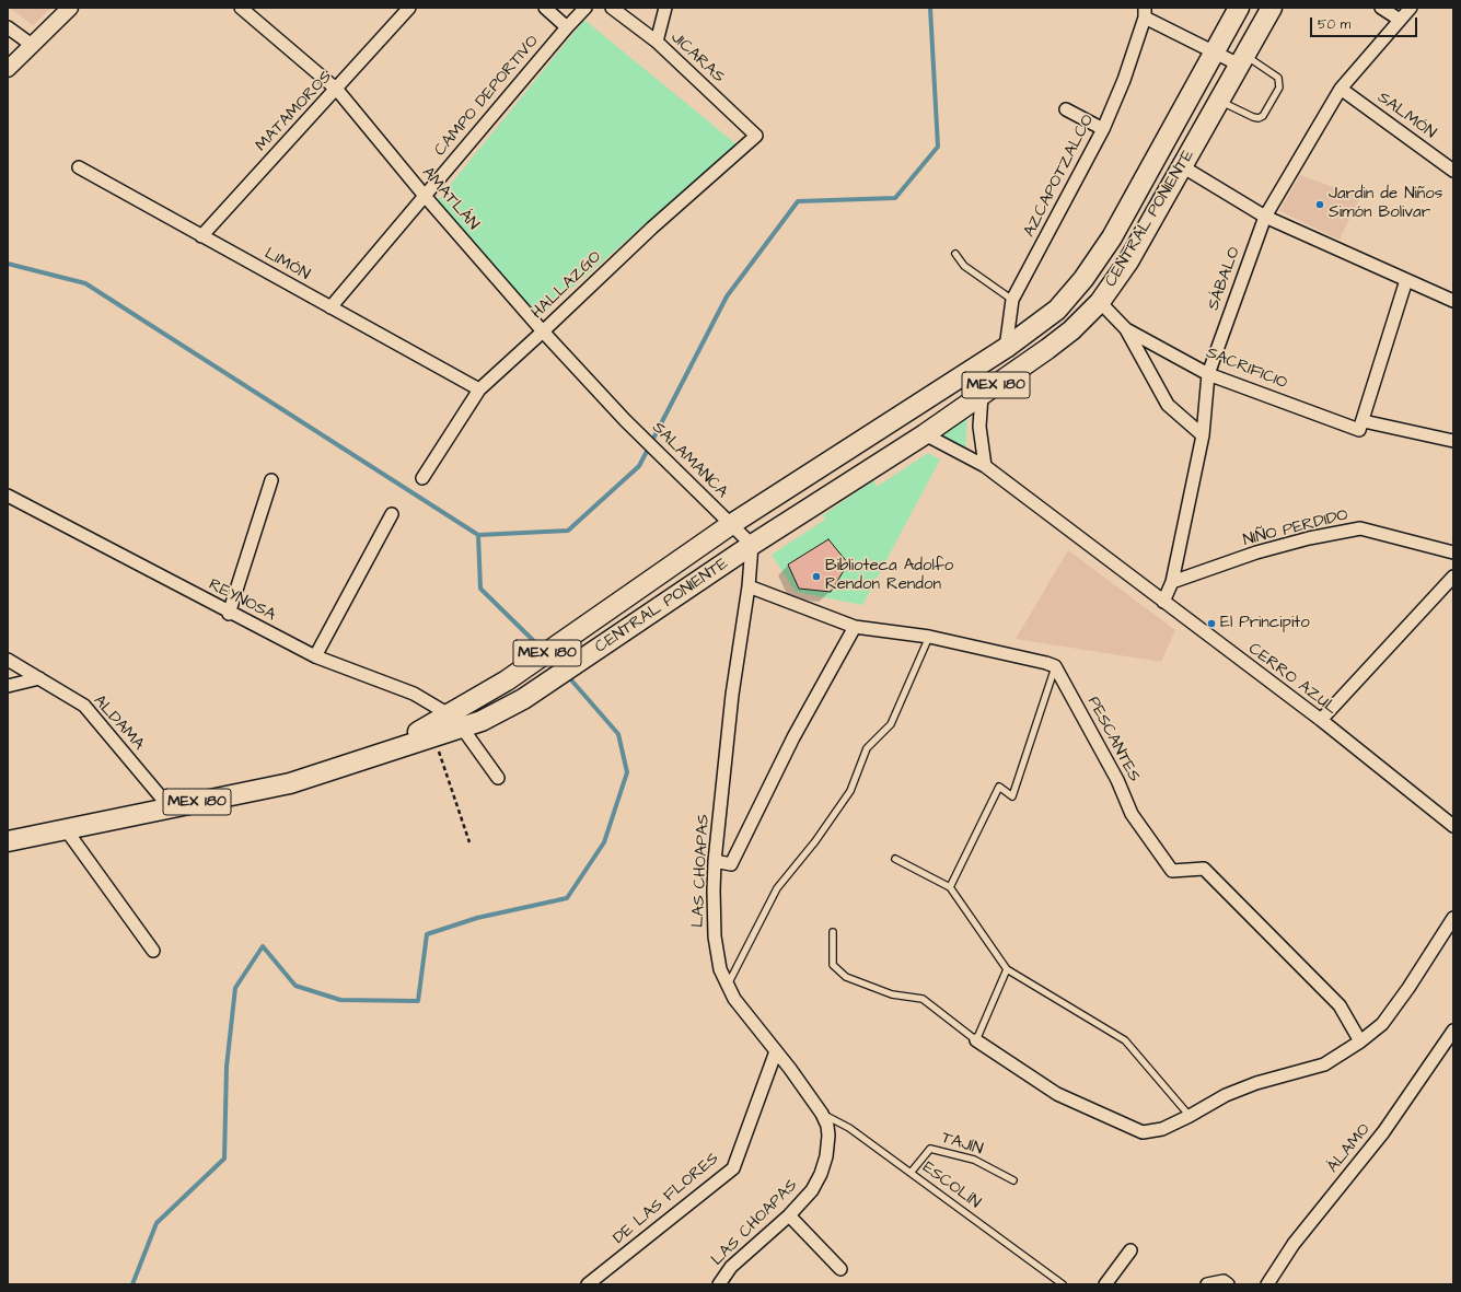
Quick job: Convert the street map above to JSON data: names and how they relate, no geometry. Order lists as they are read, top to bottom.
{
  "streets": {
    "main road": ["CENTRAL PONIENTE", "MEX 180"],
    "street": [
      "JICARAS",
      "CAMPO DEPORTIVO",
      "MATAMOROS",
      "SALMÓN",
      "AZCAPOTZALCO",
      "AMATLÁN",
      "LIMÓN",
      "SÁBALO",
      "HALLAZGO",
      "SACRIFICIO",
      "SALAMANCA",
      "NIÑO PERDIDO",
      "REYNOSA",
      "CERRO AZUL",
      "ALDAMA",
      "PESCANTES",
      "LAS CHOAPAS",
      "ÁLAMO",
      "DE LAS FLORES"
    ],
    "lane": ["TAJÍN", "ESCOLÍN"]
  },
  "crossings": [
    ["JICARAS", "HALLAZGO"],
    ["CAMPO DEPORTIVO", "AMATLÁN"],
    ["CAMPO DEPORTIVO", "LIMÓN"],
    ["MATAMOROS", "AMATLÁN"],
    ["MATAMOROS", "LIMÓN"],
    ["SALMÓN", "SÁBALO"],
    ["AZCAPOTZALCO", "CENTRAL PONIENTE"],
    ["AMATLÁN", "HALLAZGO"],
    ["AMATLÁN", "SALAMANCA"],
    ["CENTRAL PONIENTE", "SACRIFICIO"],
    ["CENTRAL PONIENTE", "MEX 180"],
    ["CENTRAL PONIENTE", "SALAMANCA"],
    ["CENTRAL PONIENTE", "REYNOSA"],
    ["CENTRAL PONIENTE", "CERRO AZUL"],
    ["CENTRAL PONIENTE", "LAS CHOAPAS"],
    ["LIMÓN", "HALLAZGO"],
    ["SÁBALO", "SACRIFICIO"],
    ["SÁBALO", "NIÑO PERDIDO"],
    ["SÁBALO", "CERRO AZUL"],
    ["MEX 180", "ALDAMA"],
    ["LAS CHOAPAS", "ESCOLÍN"],
    ["LAS CHOAPAS", "DE LAS FLORES"],
    ["TAJÍN", "ESCOLÍN"]
  ],
  "places": ["Jardin de Niños Simón Bolivar", "Biblioteca Adolfo Rendon Rendon", "El Principito"],
  "scale_bar": "50 m"
}
